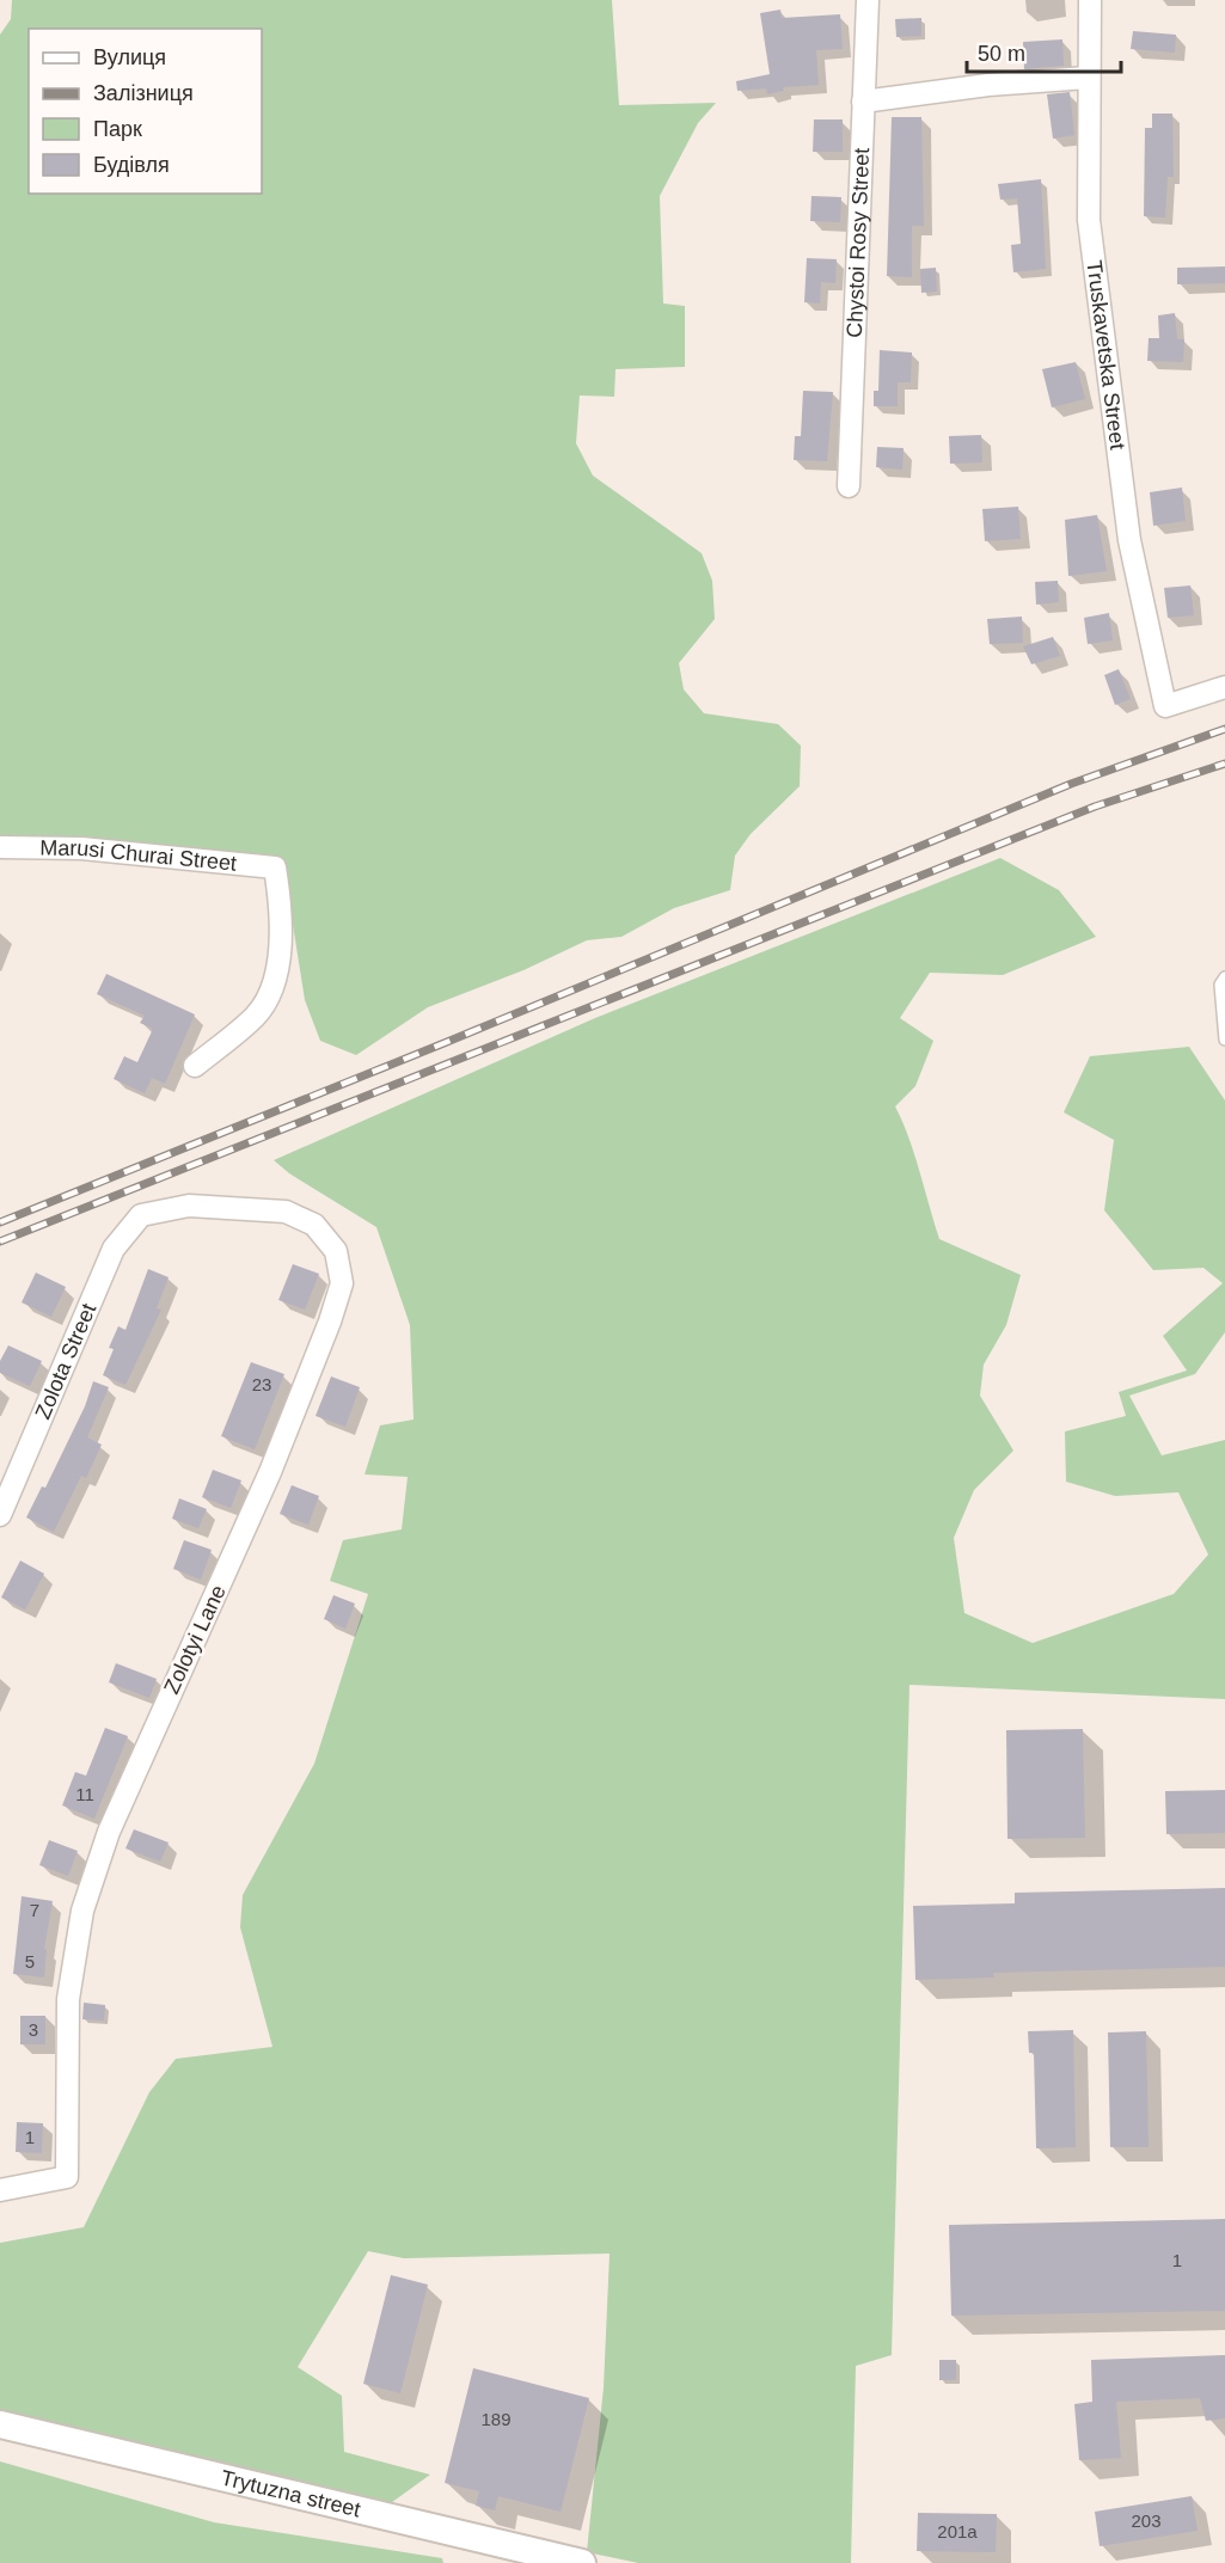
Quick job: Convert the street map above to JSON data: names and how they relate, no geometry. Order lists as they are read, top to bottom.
{
  "streets": {
    "street": [
      "Chystoi Rosy Street",
      "Truskavetska Street",
      "Marusi Churai Street",
      "Zolota Street",
      "Zolotyi Lane",
      "Trytuzna street"
    ]
  },
  "crossings": [
    ["Zolota Street", "Zolotyi Lane"]
  ],
  "house_numbers": [
    "23",
    "11",
    "7",
    "5",
    "3",
    "1",
    "1",
    "189",
    "203",
    "201а"
  ],
  "legend": [
    "Вулиця",
    "Залізниця",
    "Парк",
    "Будівля"
  ],
  "scale_bar": "50 m"
}
